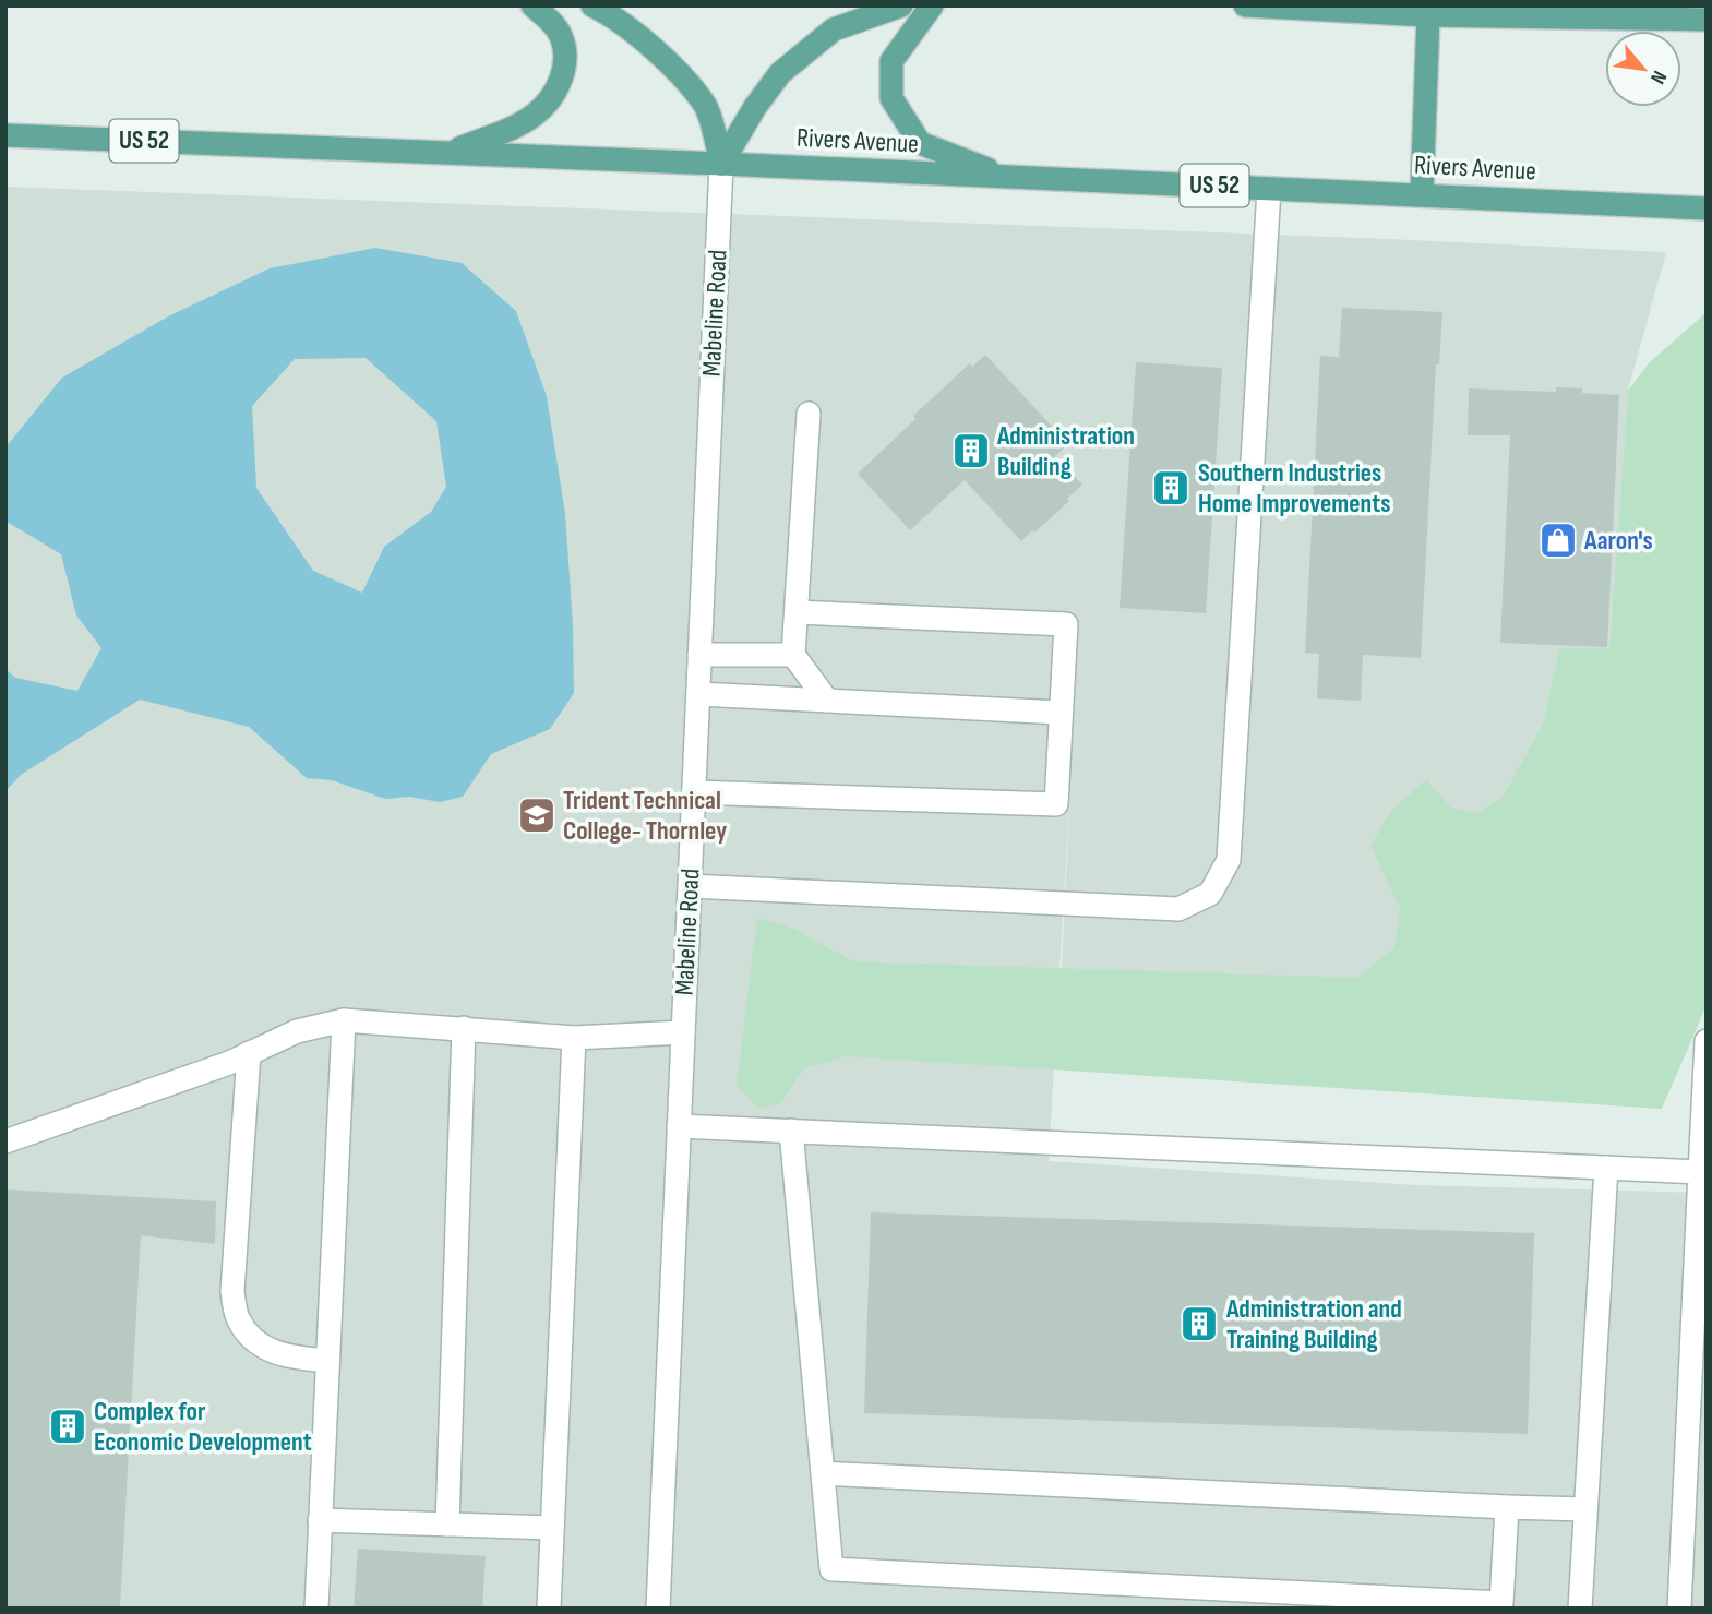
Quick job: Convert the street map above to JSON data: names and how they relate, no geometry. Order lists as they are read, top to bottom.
{
  "streets": {
    "main road": ["US 52", "Rivers Avenue"],
    "street": ["Mabeline Road"]
  },
  "crossings": [
    ["Rivers Avenue", "Mabeline Road"]
  ],
  "places": {
    "building": [
      "Administration Building",
      "Southern Industries Home Improvements",
      "Administration and Training Building",
      "Complex for Economic Development"
    ],
    "shop": ["Aaron's"],
    "school or university": ["Trident Technical College- Thornley"]
  },
  "north": "bottom right"
}
